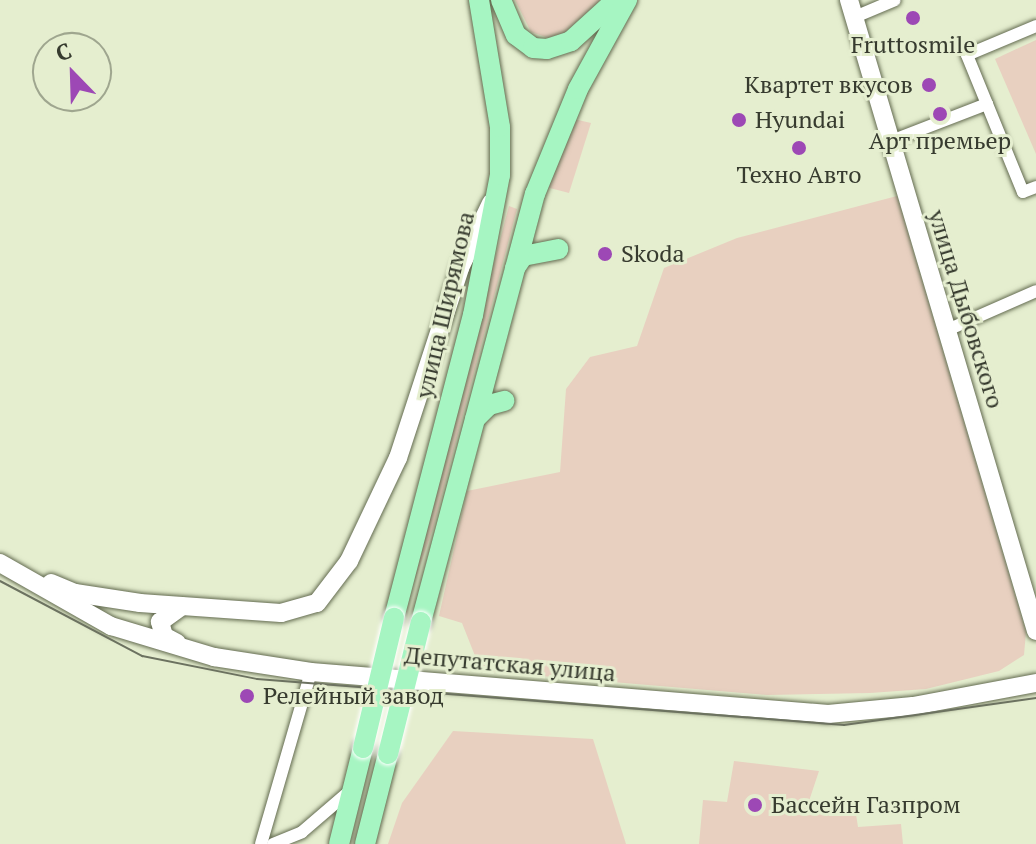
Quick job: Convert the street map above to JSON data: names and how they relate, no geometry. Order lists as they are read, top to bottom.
{
  "streets": {
    "main road": ["улица Ширямова", "улица Дыбовского", "Депутатская улица"]
  },
  "places": [
    "Fruttosmile",
    "Квартет вкусов",
    "Арт премьер",
    "Hyundai",
    "Техно Авто",
    "Skoda",
    "Релейный завод",
    "Бассейн Газпром"
  ],
  "north": "top left"
}
